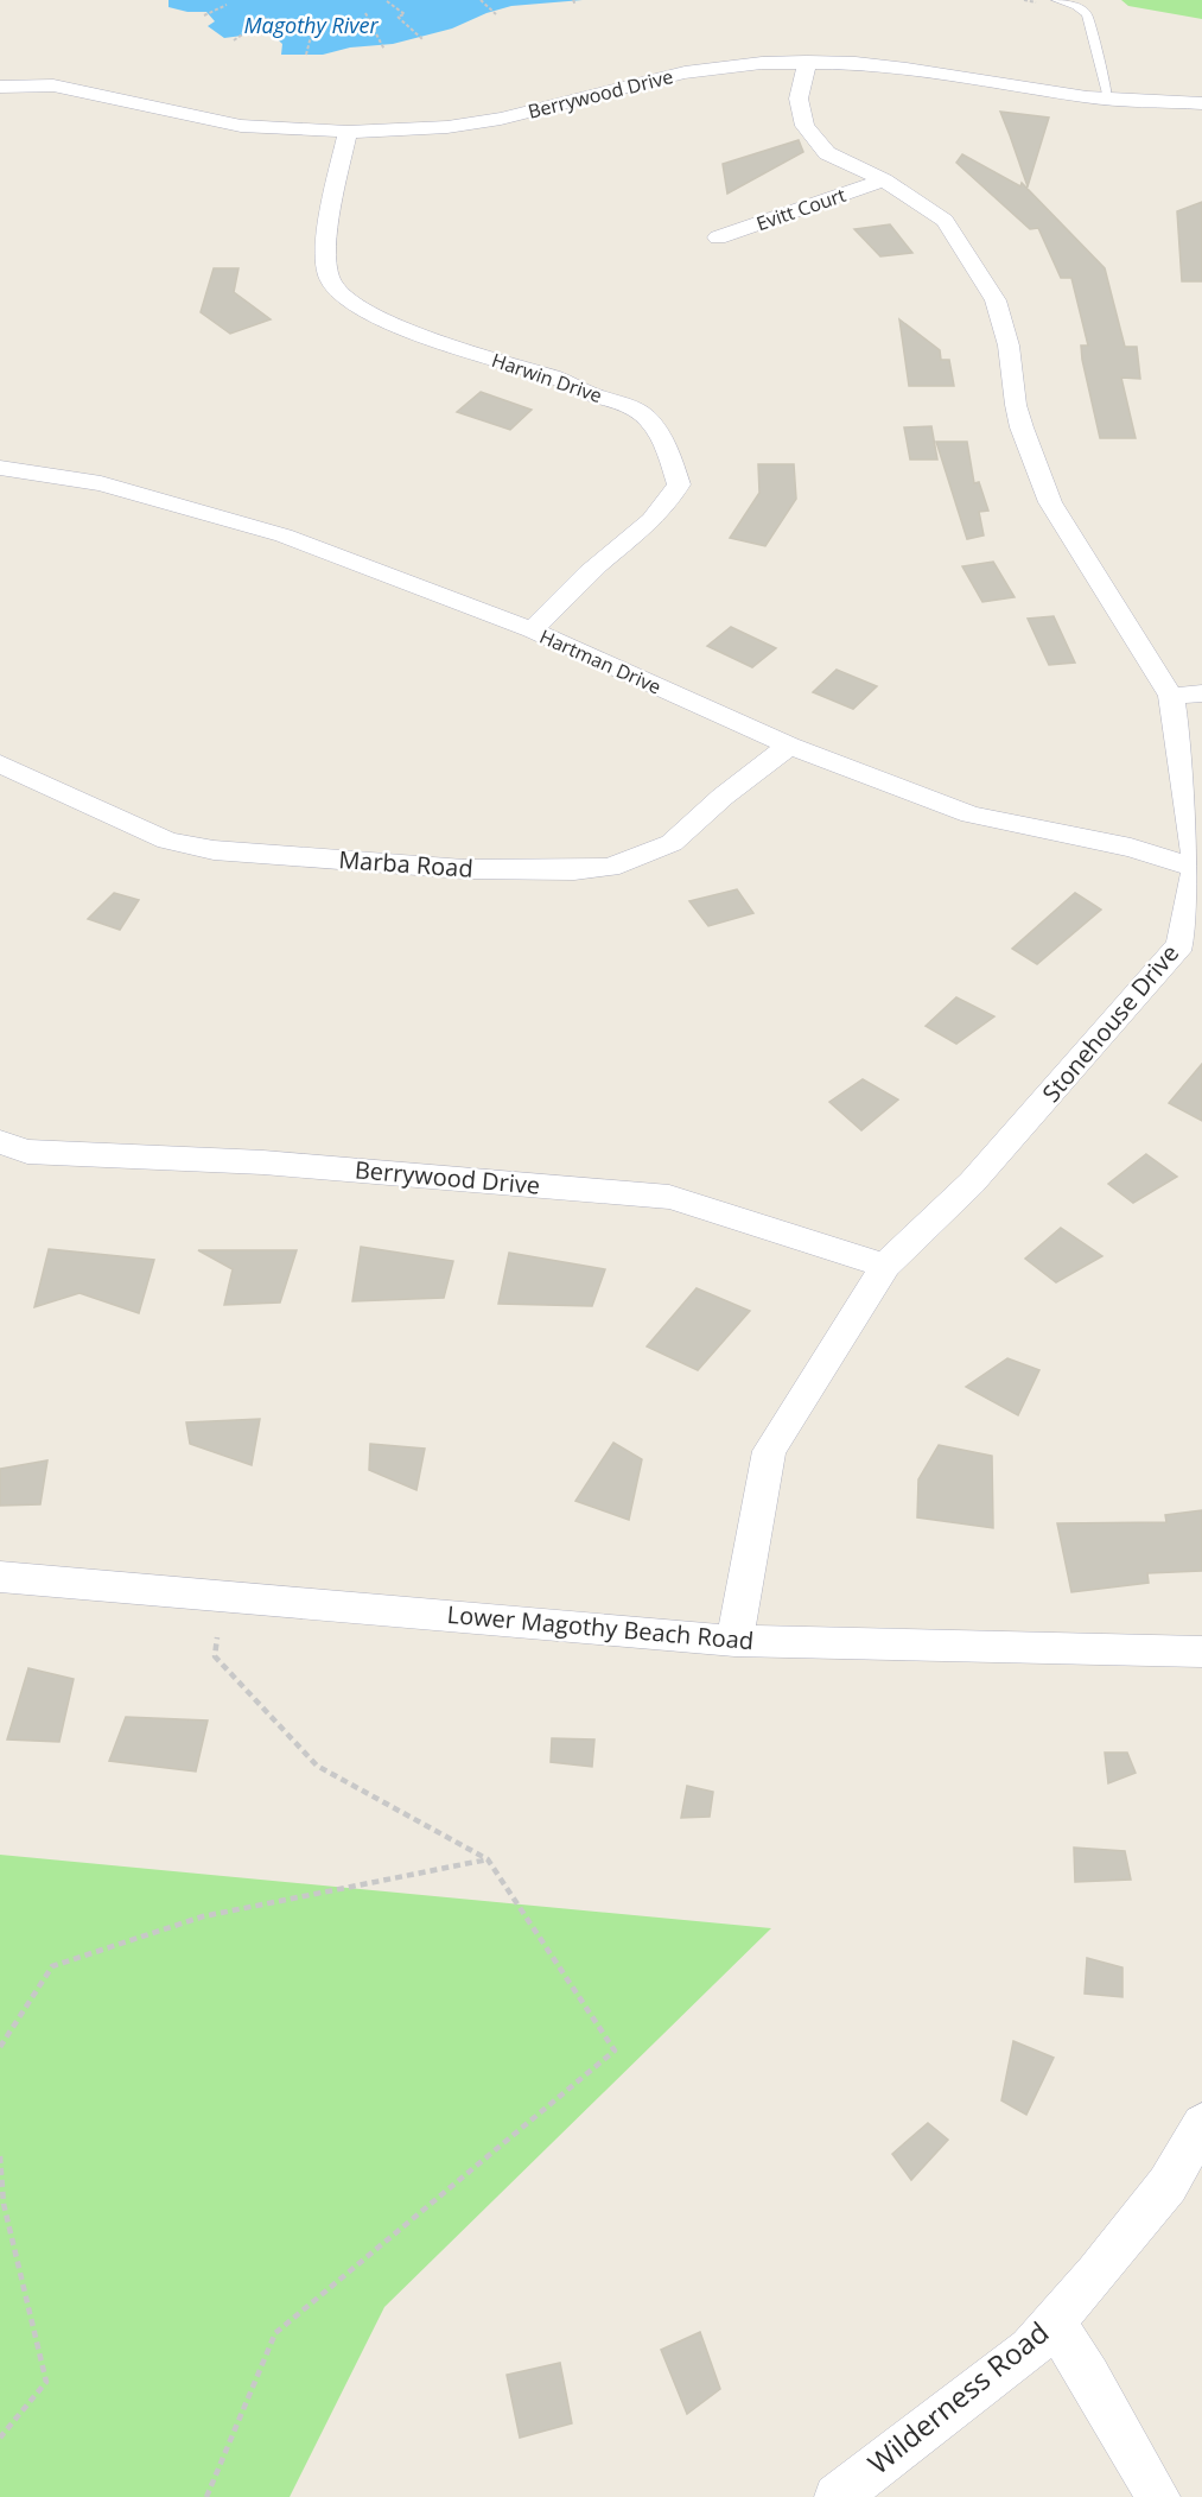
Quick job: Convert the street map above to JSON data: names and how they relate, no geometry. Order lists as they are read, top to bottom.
{
  "streets": {
    "street": [
      "Berrywood Drive",
      "Evitt Court",
      "Harwin Drive",
      "Hartman Drive",
      "Marba Road",
      "Stonehouse Drive",
      "Lower Magothy Beach Road",
      "Wilderness Road"
    ]
  },
  "crossings": [
    ["Berrywood Drive", "Harwin Drive"],
    ["Berrywood Drive", "Stonehouse Drive"],
    ["Evitt Court", "Stonehouse Drive"],
    ["Harwin Drive", "Hartman Drive"],
    ["Hartman Drive", "Marba Road"],
    ["Hartman Drive", "Stonehouse Drive"],
    ["Stonehouse Drive", "Lower Magothy Beach Road"]
  ],
  "water": ["Magothy River"]
}
